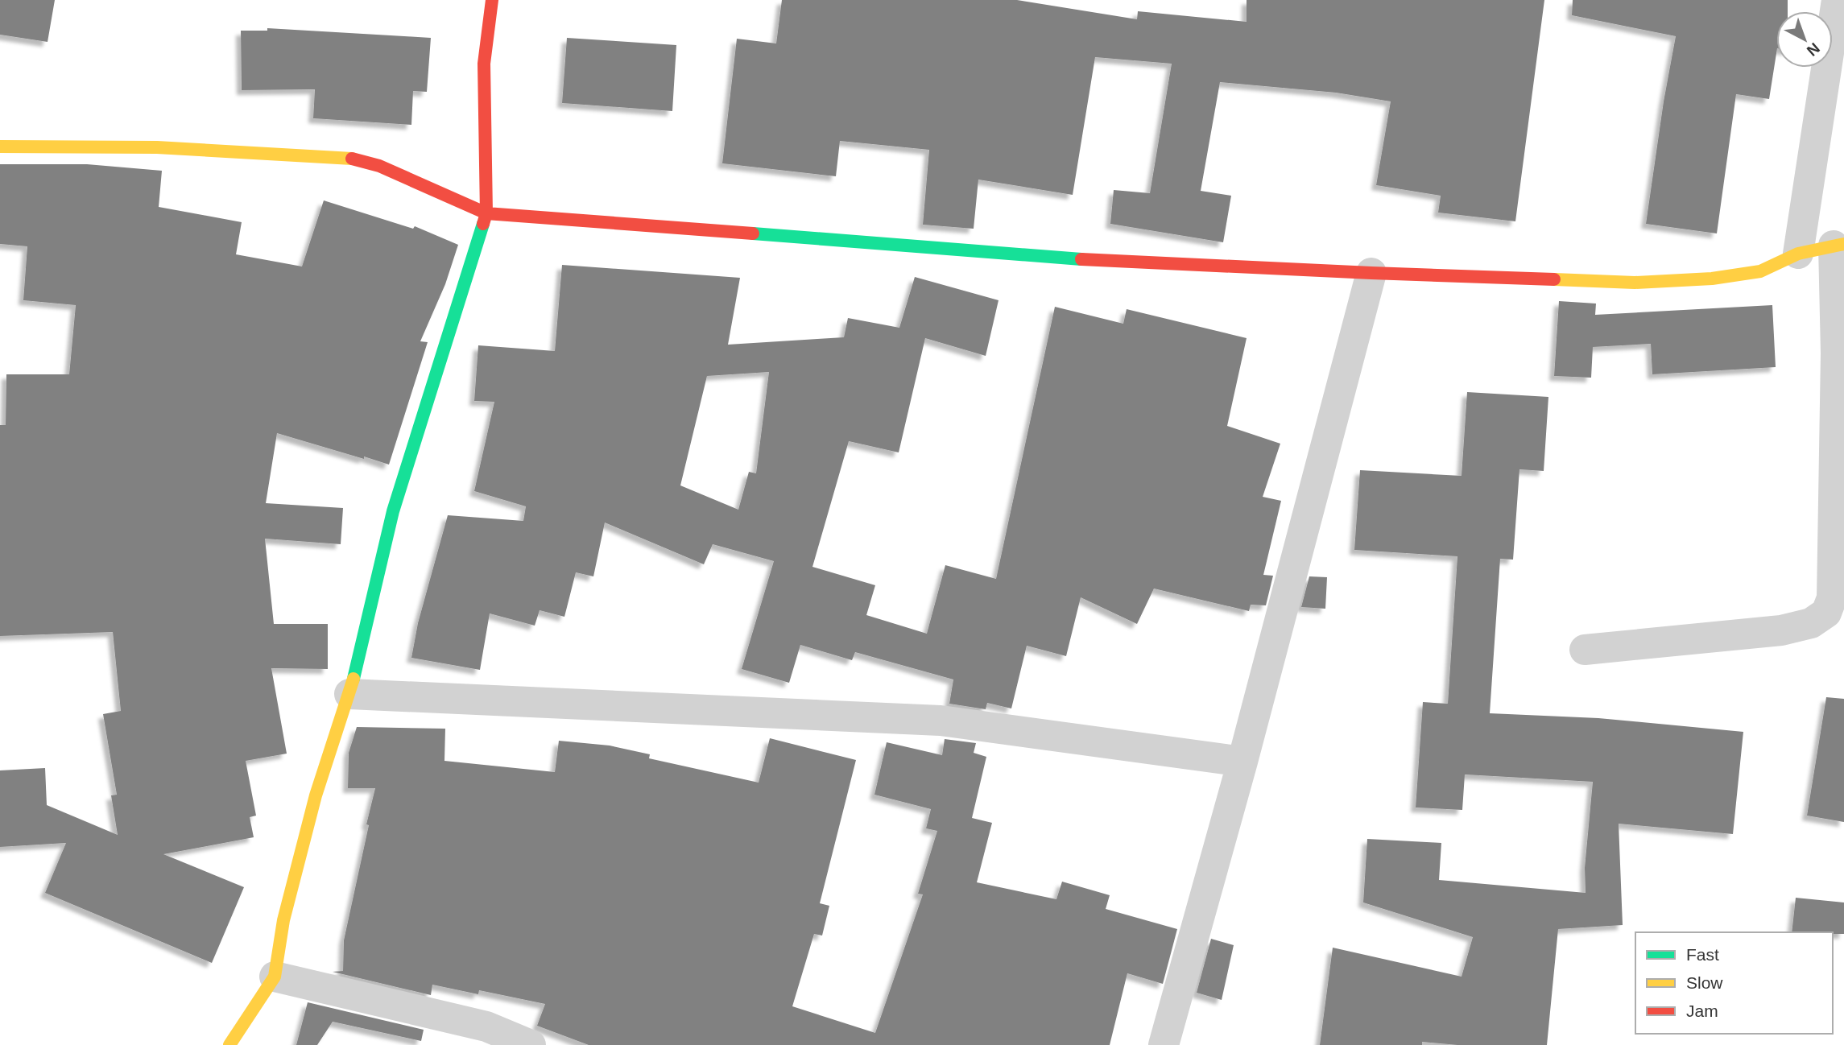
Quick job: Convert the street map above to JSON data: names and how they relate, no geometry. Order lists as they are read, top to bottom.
{
  "legend": ["Fast", "Slow", "Jam"],
  "north": "bottom right"
}
